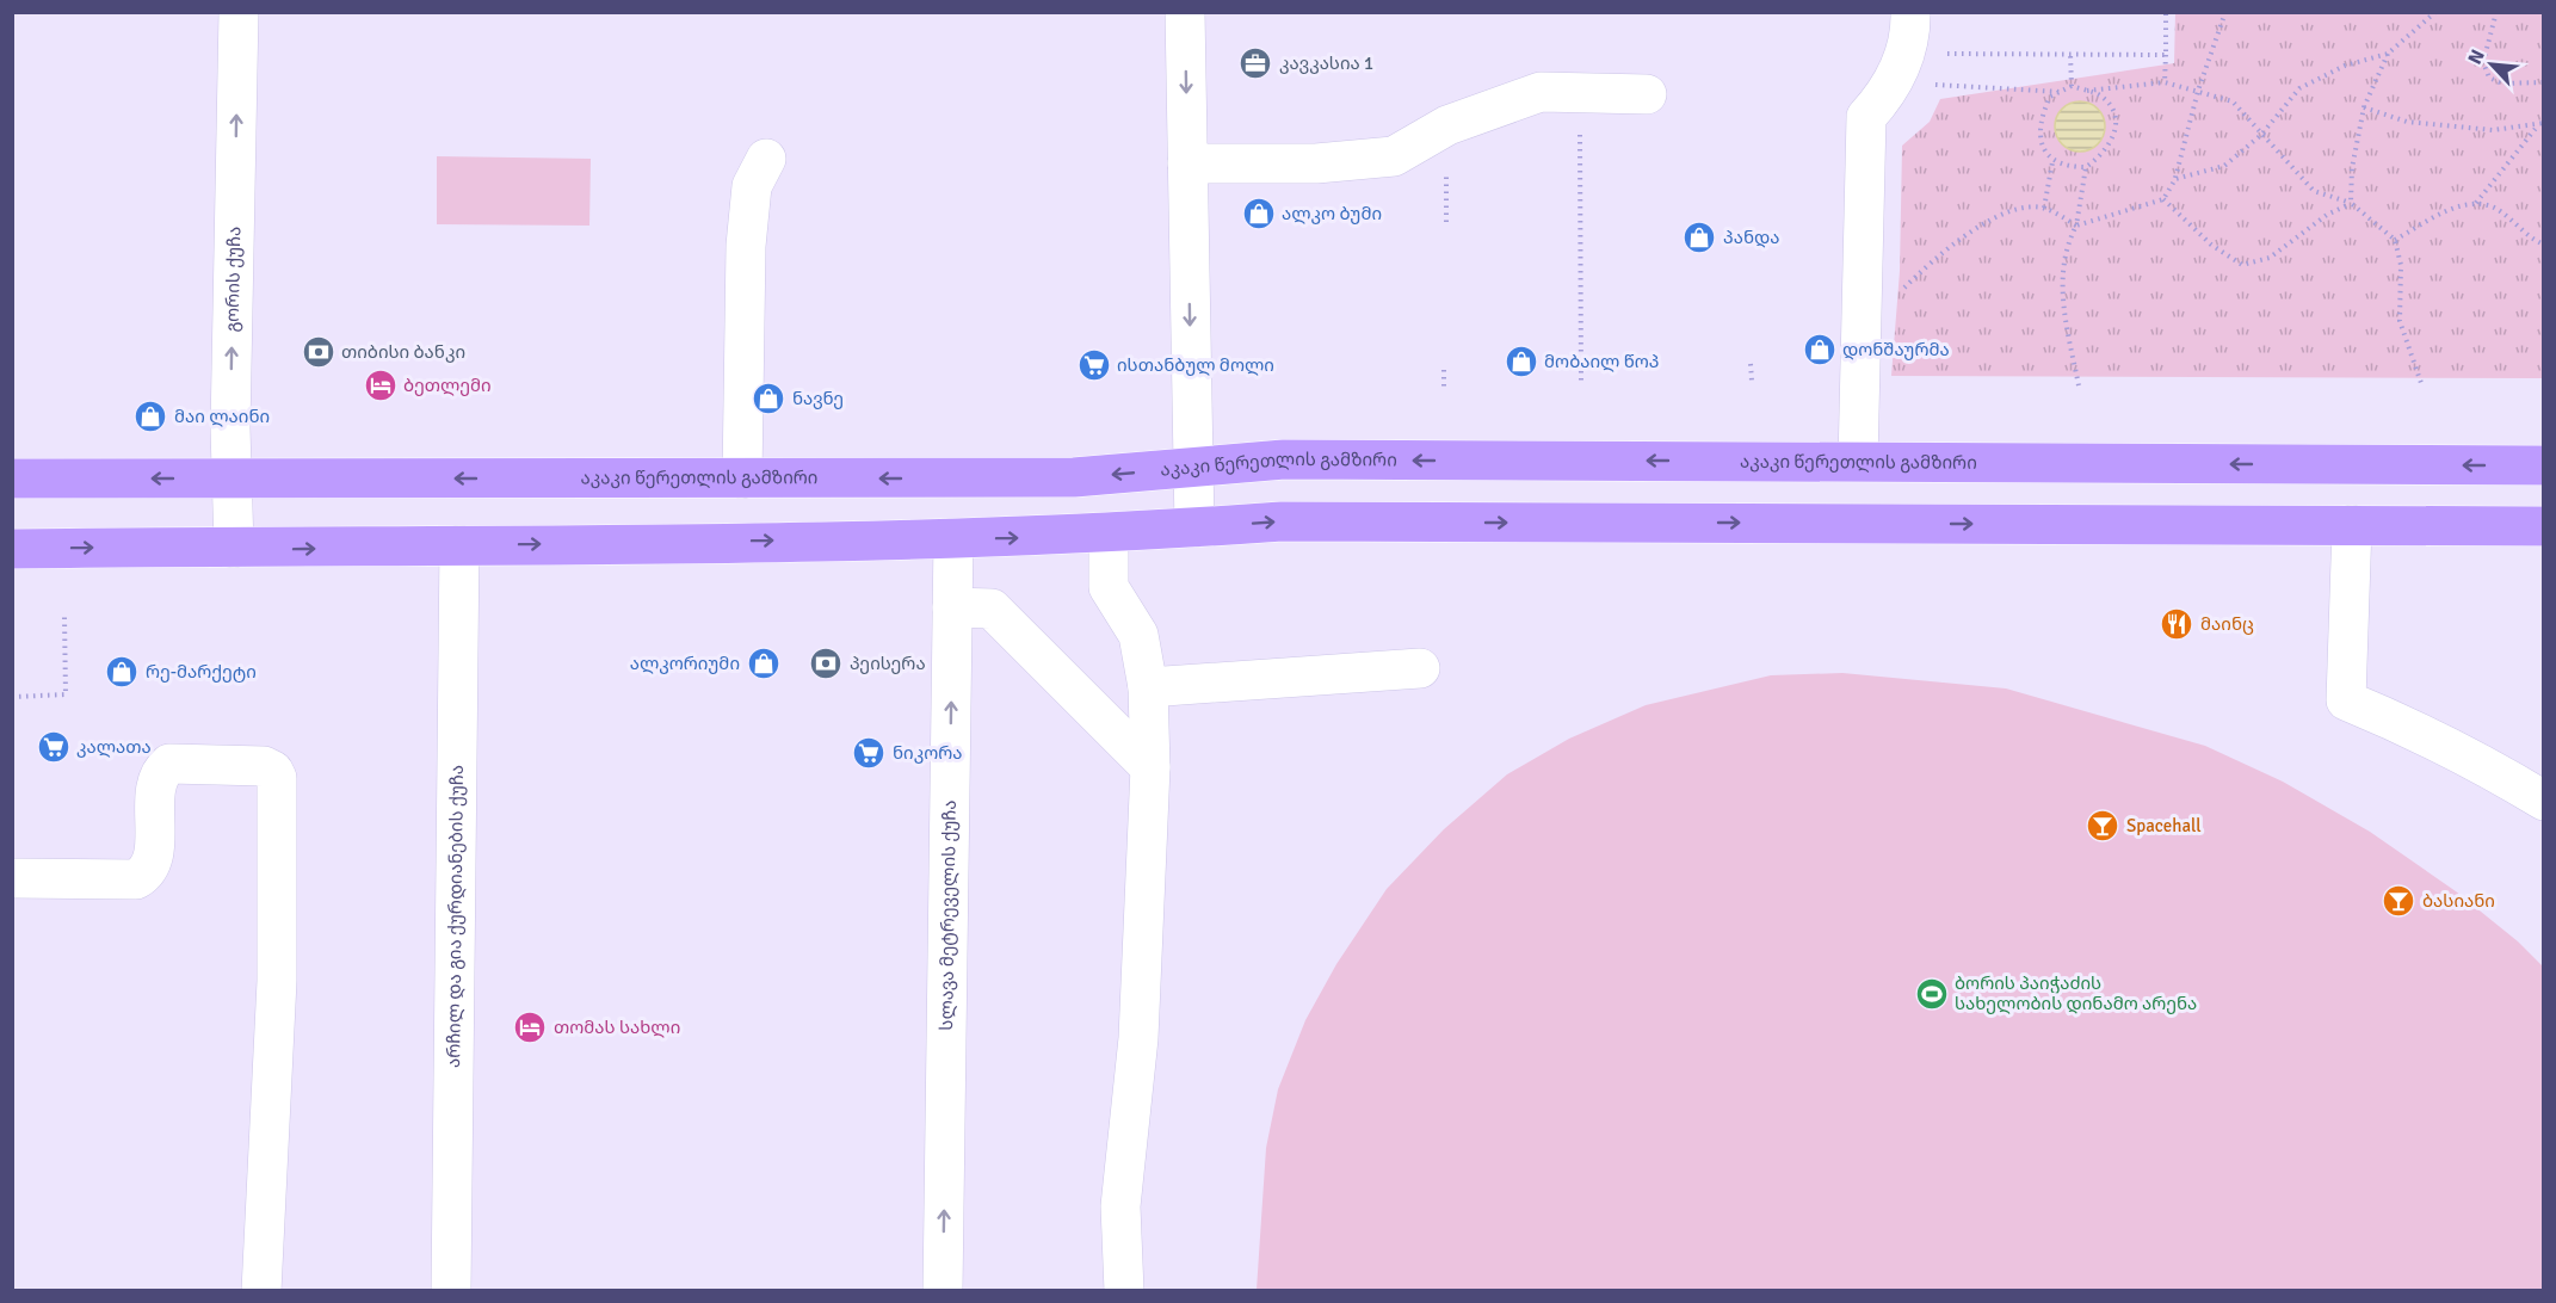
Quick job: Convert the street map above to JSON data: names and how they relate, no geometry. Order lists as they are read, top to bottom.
{
  "streets": {
    "main road": ["აკაკი წერეთლის გამზირი"],
    "street": ["გორის ქუჩა", "სლავა მეტრეველის ქუჩა", "არჩილ და გია ქურდიანების ქუჩა"]
  },
  "crossings": [
    ["გორის ქუჩა", "აკაკი წერეთლის გამზირი"]
  ],
  "one_way": ["გორის ქუჩა"],
  "places": {
    "office": ["კავკასია 1"],
    "shop": [
      "ალკო ბუმი",
      "პანდა",
      "დონშაურმა",
      "მობაილ წოპ",
      "ნავნე",
      "მაი ლაინი",
      "ალკორიუმი",
      "რე-მარქეტი"
    ],
    "bank": ["თიბისი ბანკი", "პეისერა"],
    "supermarket": ["ისთანბულ მოლი", "კალათა", "ნიკორა"],
    "hotel": ["ბეთლემი", "თომას სახლი"],
    "restaurant": ["მაინც"],
    "bar": ["Spacehall", "ბასიანი"],
    "sports": ["ბორის პაიჭაძის სახელობის დინამო არენა"]
  },
  "north": "top left"
}
